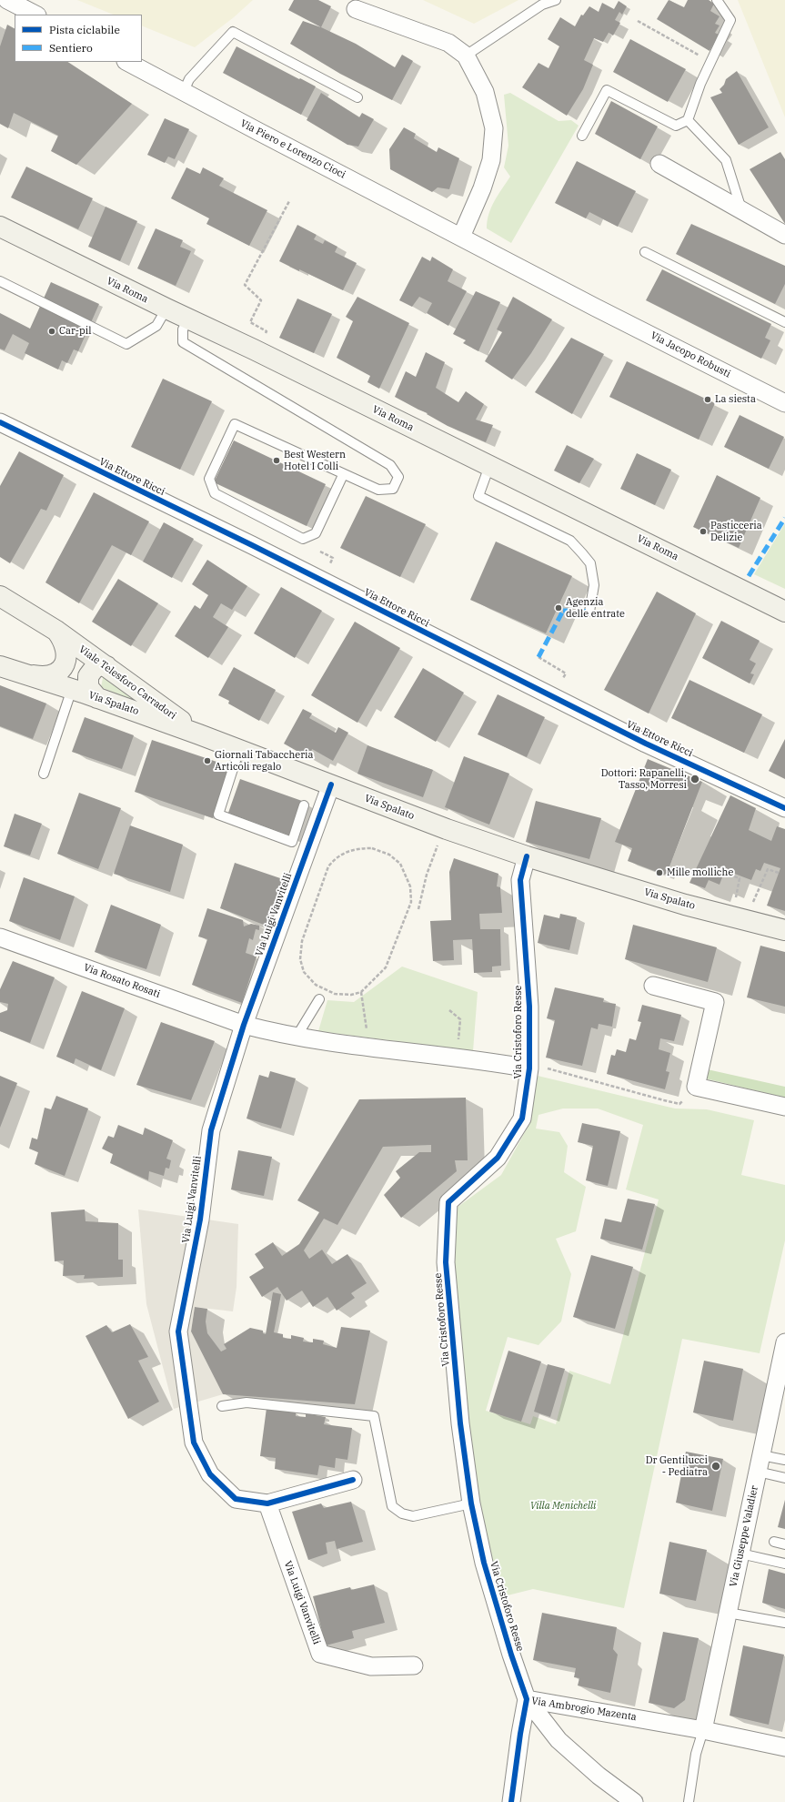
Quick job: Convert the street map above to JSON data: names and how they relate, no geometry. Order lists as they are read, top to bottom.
{
  "streets": {
    "main road": ["Via Roma", "Viale Telesforo Carradori", "Via Spalato"],
    "street": [
      "Via Piero e Lorenzo Cioci",
      "Via Jacopo Robusti",
      "Via Ettore Ricci",
      "Via Luigi Vanvitelli",
      "Via Rosato Rosati",
      "Via Cristoforo Resse",
      "Via Giuseppe Valadier",
      "Via Ambrogio Mazenta"
    ]
  },
  "crossings": [
    ["Via Piero e Lorenzo Cioci", "Via Jacopo Robusti"],
    ["Viale Telesforo Carradori", "Via Spalato"],
    ["Via Spalato", "Via Luigi Vanvitelli"],
    ["Via Spalato", "Via Cristoforo Resse"],
    ["Via Luigi Vanvitelli", "Via Rosato Rosati"],
    ["Via Rosato Rosati", "Via Cristoforo Resse"],
    ["Via Cristoforo Resse", "Via Ambrogio Mazenta"],
    ["Via Giuseppe Valadier", "Via Ambrogio Mazenta"]
  ],
  "parks": ["Villa Menichelli"],
  "places": [
    "Car-pil",
    "La siesta",
    "Best Western Hotel I Colli",
    "Pasticceria Delizie",
    "Agenzia delle entrate",
    "Giornali Tabaccheria Articoli regalo",
    "Dottori: Rapanelli, Tasso, Morresi",
    "Mille molliche",
    "Dr Gentilucci - Pediatra"
  ],
  "legend": ["Pista ciclabile", "Sentiero"]
}
